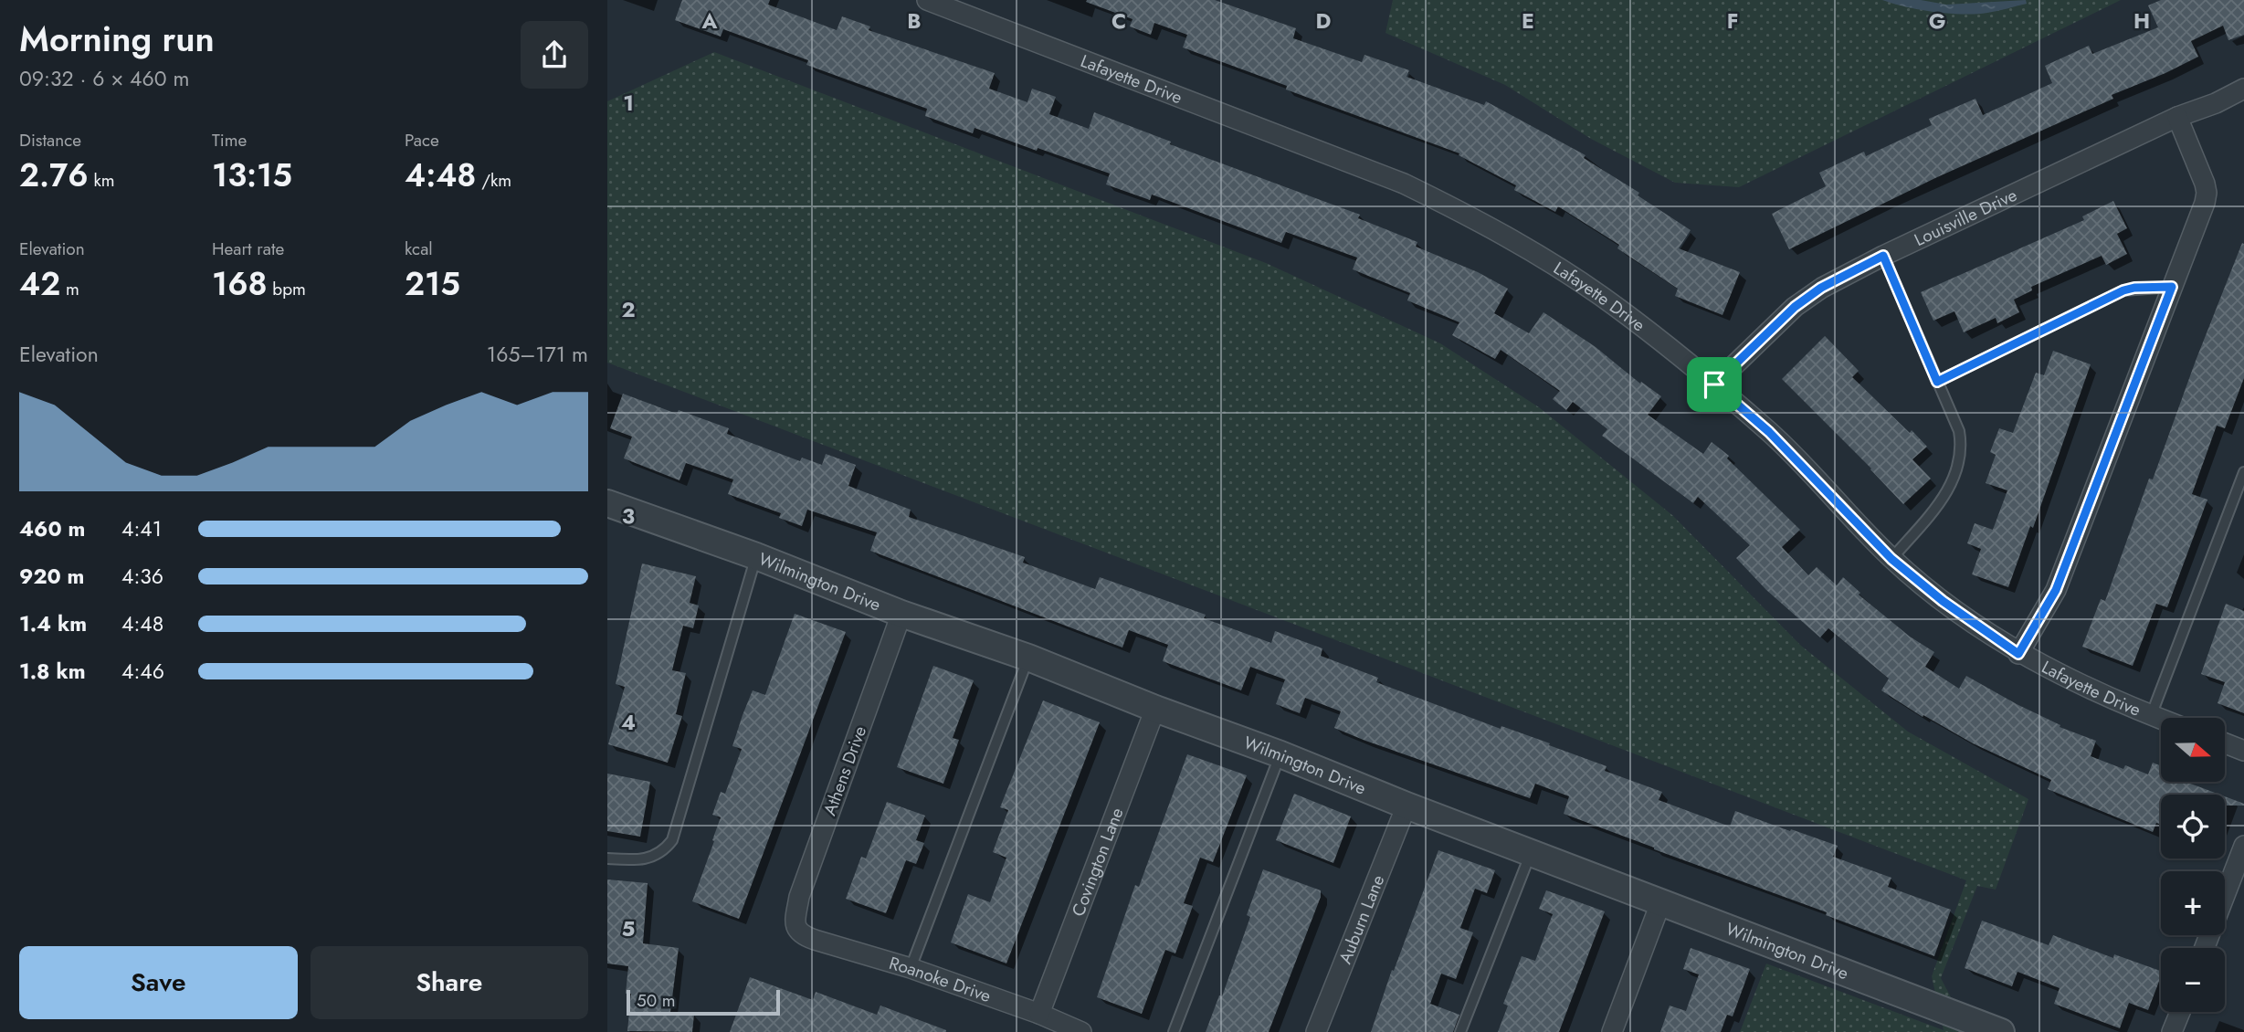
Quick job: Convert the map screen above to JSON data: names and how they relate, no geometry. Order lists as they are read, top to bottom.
{
  "streets": {
    "street": [
      "Lafayette Drive",
      "Louisville Drive",
      "Wilmington Drive",
      "Athens Drive",
      "Covington Lane",
      "Auburn Lane",
      "Roanoke Drive"
    ]
  },
  "crossings": [
    ["Lafayette Drive", "Louisville Drive"],
    ["Wilmington Drive", "Athens Drive"],
    ["Wilmington Drive", "Covington Lane"],
    ["Wilmington Drive", "Auburn Lane"],
    ["Athens Drive", "Roanoke Drive"],
    ["Covington Lane", "Roanoke Drive"]
  ],
  "scale_bar": "50 m",
  "north": "right",
  "page": {
    "heading": ["Morning run", "09:32 · 6 × 460 m"],
    "stats": [
      ["Distance", "2.76 km"],
      ["Time", "13:15"],
      ["Pace", "4:48 /km"],
      ["Elevation", "42 m"],
      ["Heart rate", "168 bpm"],
      ["kcal", "215"]
    ],
    "chart": ["Elevation", "165–171 m"],
    "list": [
      {
        "name": "460 m",
        "note": "4:41"
      },
      {
        "name": "920 m",
        "note": "4:36"
      },
      {
        "name": "1.4 km",
        "note": "4:48"
      },
      {
        "name": "1.8 km",
        "note": "4:46"
      }
    ],
    "map_buttons": ["+", "−"],
    "buttons": ["Save", "Share"],
    "scale": "50 m"
  },
  "grid": {
    "columns": [
      "A",
      "B",
      "C",
      "D",
      "E",
      "F",
      "G",
      "H"
    ],
    "rows": [
      "1",
      "2",
      "3",
      "4",
      "5"
    ]
  }
}
